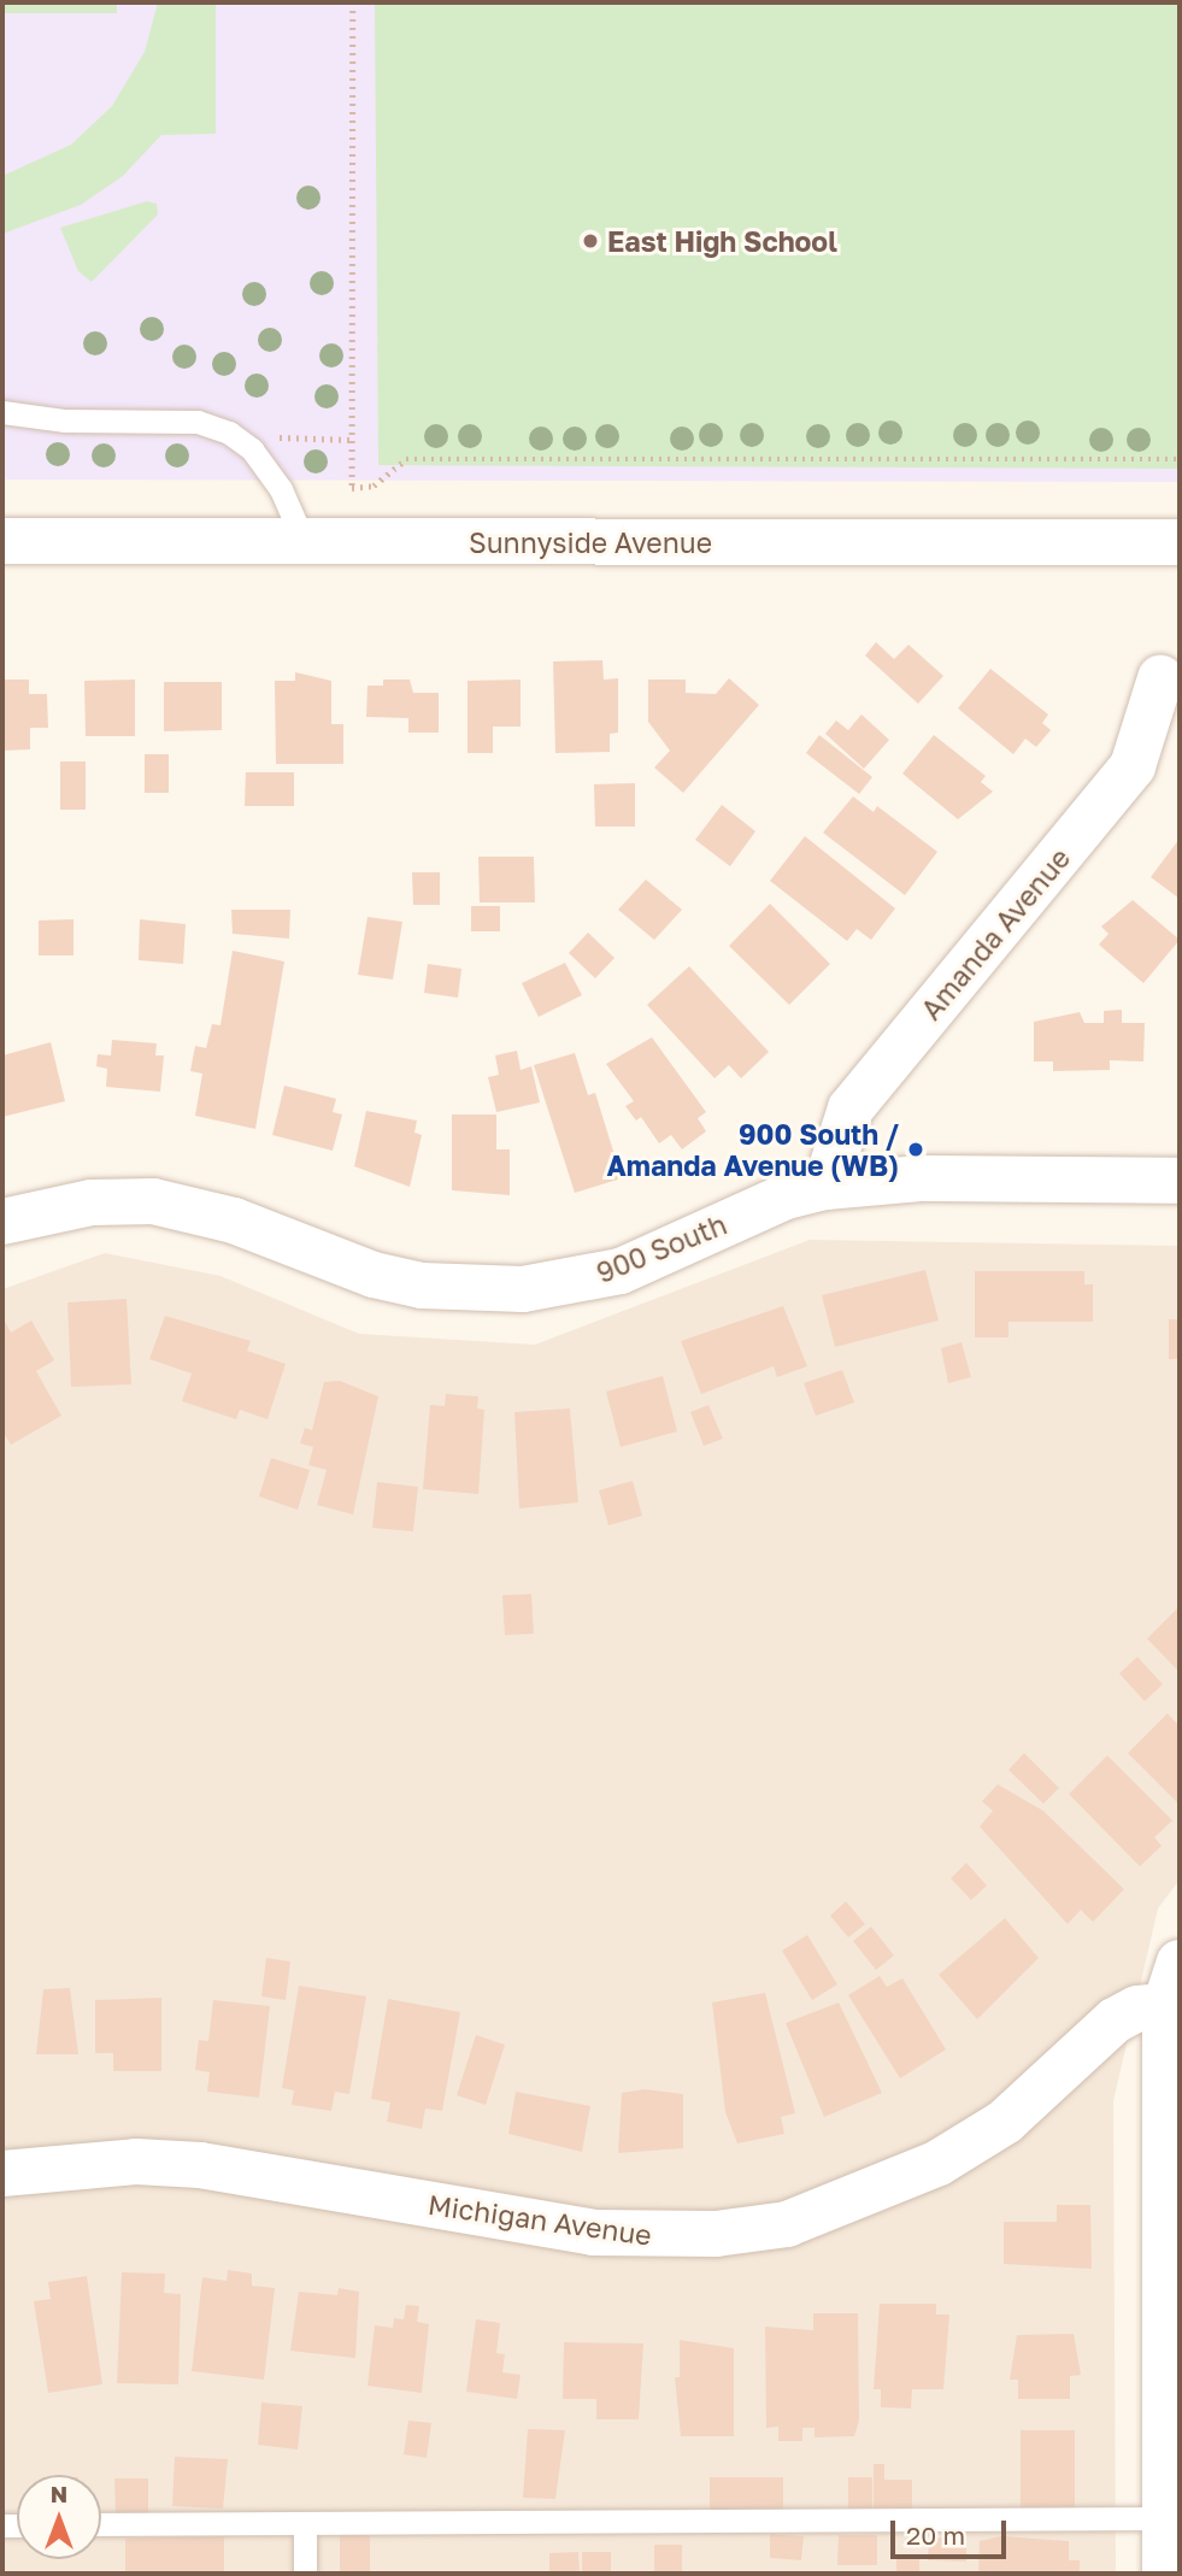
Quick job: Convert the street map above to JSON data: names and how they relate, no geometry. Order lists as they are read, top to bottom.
{
  "streets": {
    "street": [
      "Sunnyside Avenue",
      "Amanda Avenue",
      "900 South",
      "Michigan Avenue"
    ]
  },
  "crossings": [
    ["Amanda Avenue", "900 South"]
  ],
  "places": ["East High School", "900 South / Amanda Avenue (WB)"],
  "scale_bar": "20 m",
  "north": "top"
}
